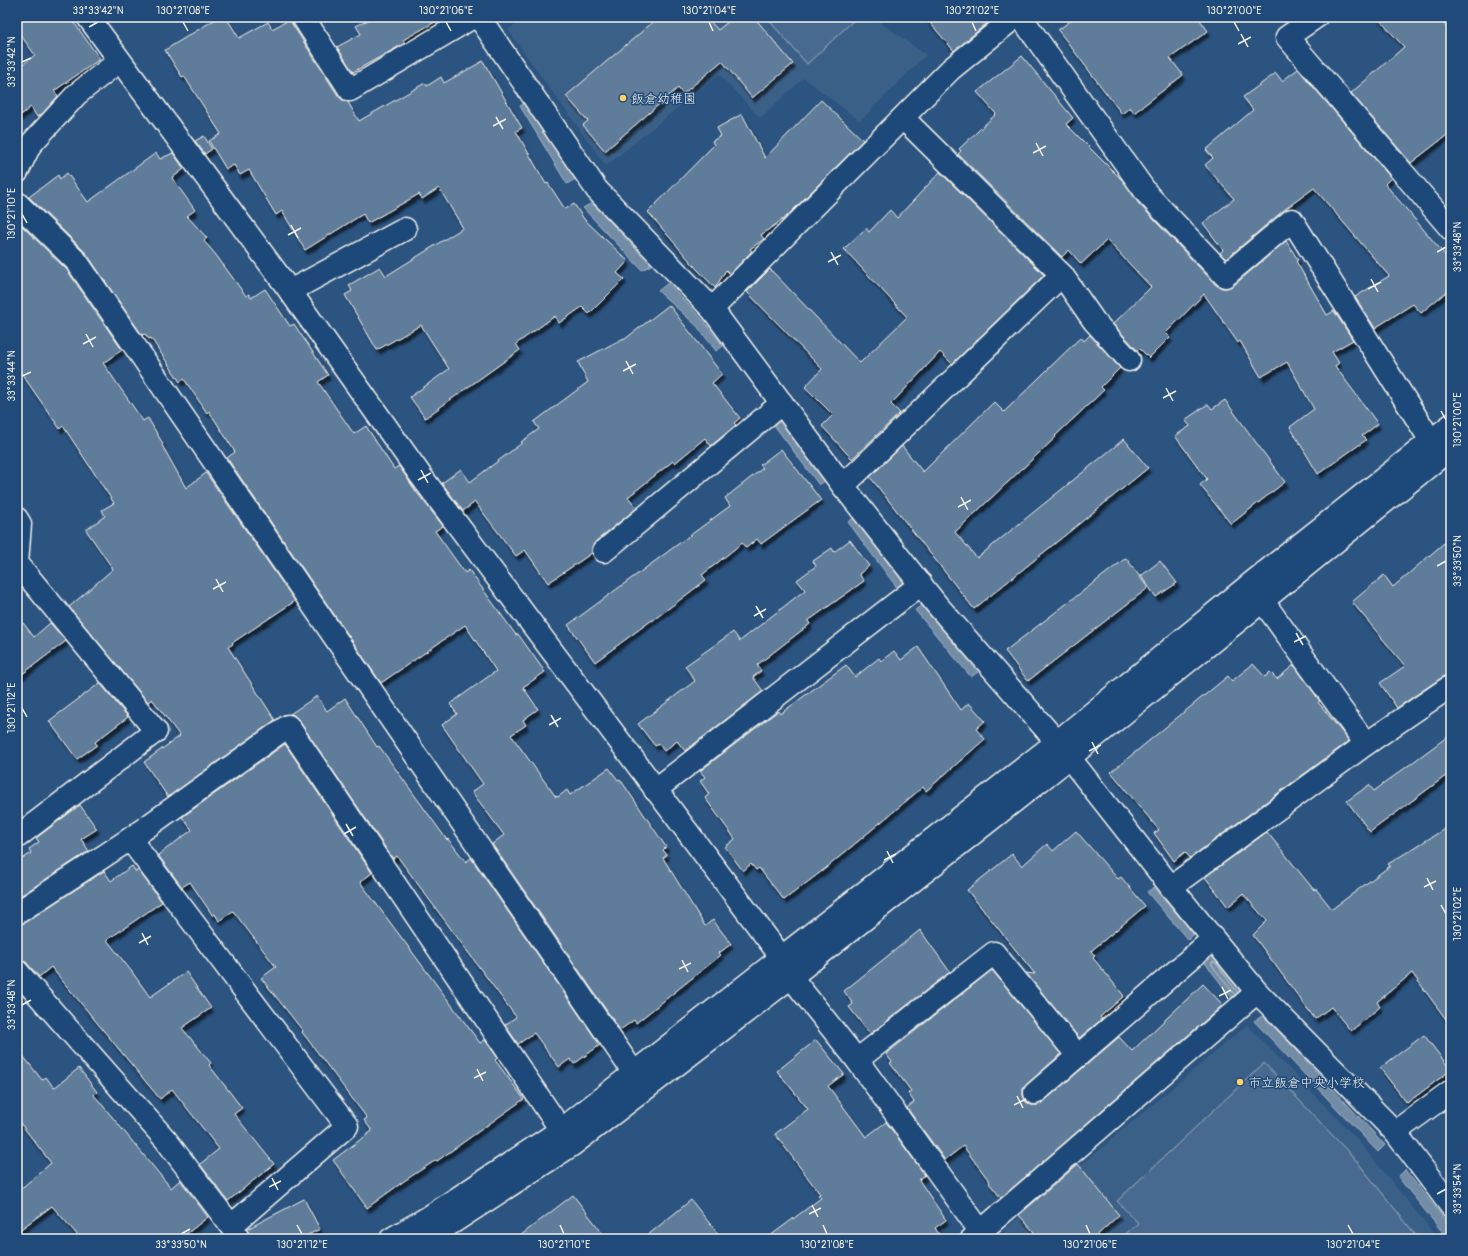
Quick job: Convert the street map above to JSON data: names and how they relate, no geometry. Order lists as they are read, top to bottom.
{
  "places": ["飯倉幼稚園", "市立飯倉中央小学校"],
  "coordinates": [
    "33°33'42\"N",
    "130°21'08\"E",
    "130°21'06\"E",
    "130°21'04\"E",
    "130°21'02\"E",
    "130°21'00\"E",
    "130°21'10\"E",
    "33°33'48\"N",
    "33°33'44\"N",
    "33°33'50\"N",
    "130°21'12\"E",
    "33°33'54\"N"
  ]
}
